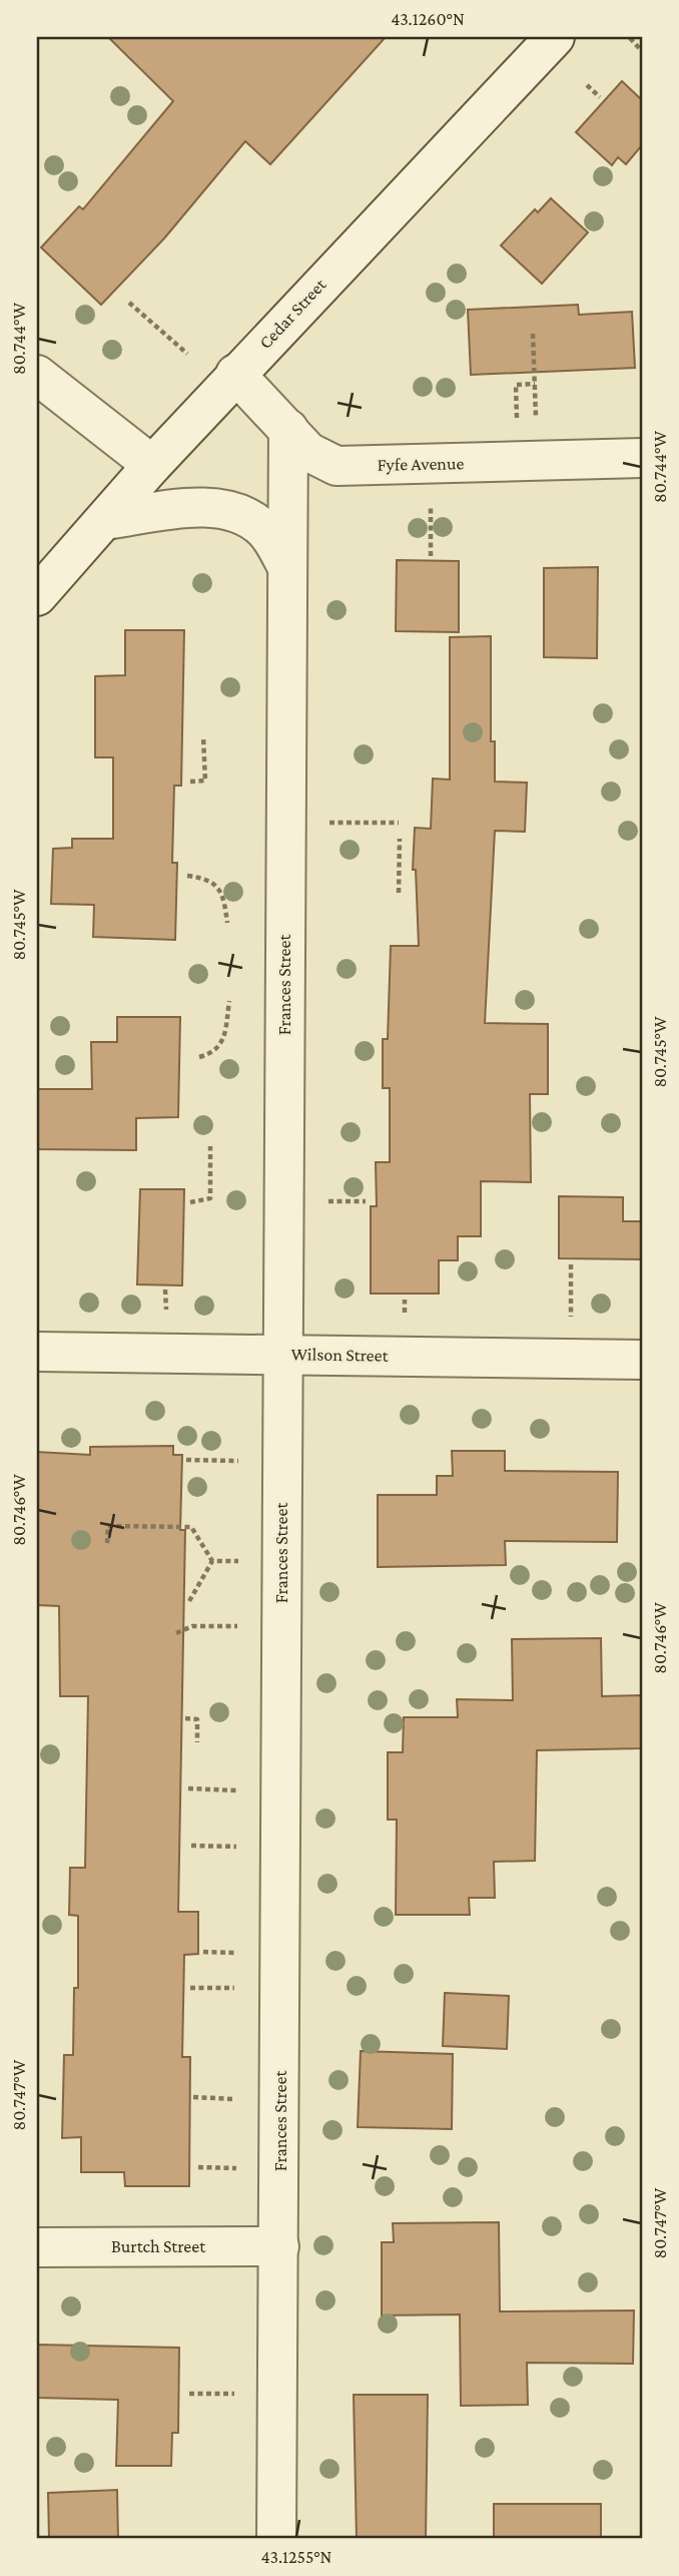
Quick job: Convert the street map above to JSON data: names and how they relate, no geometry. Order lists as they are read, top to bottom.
{
  "streets": {
    "street": [
      "Cedar Street",
      "Fyfe Avenue",
      "Frances Street",
      "Wilson Street",
      "Burtch Street"
    ]
  },
  "crossings": [
    ["Cedar Street", "Fyfe Avenue"],
    ["Fyfe Avenue", "Frances Street"],
    ["Frances Street", "Wilson Street"],
    ["Frances Street", "Burtch Street"]
  ],
  "coordinates": [
    "43.1260°N",
    "80.744°W",
    "80.745°W",
    "80.746°W",
    "80.747°W",
    "43.1255°N"
  ]
}
